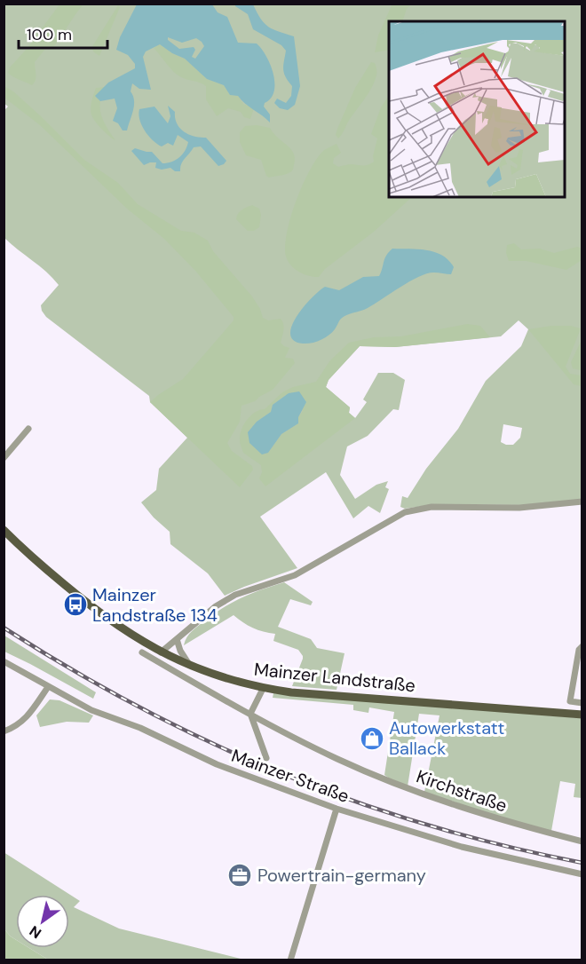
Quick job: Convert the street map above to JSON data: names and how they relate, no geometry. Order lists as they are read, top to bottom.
{
  "streets": {
    "main road": ["Mainzer Landstraße"],
    "street": ["Mainzer Straße", "Kirchstraße"]
  },
  "places": {
    "bus stop": ["Mainzer Landstraße 134"],
    "shop": ["Autowerkstatt Ballack"],
    "office": ["Powertrain-germany"]
  },
  "scale_bar": "100 m",
  "north": "bottom left"
}
